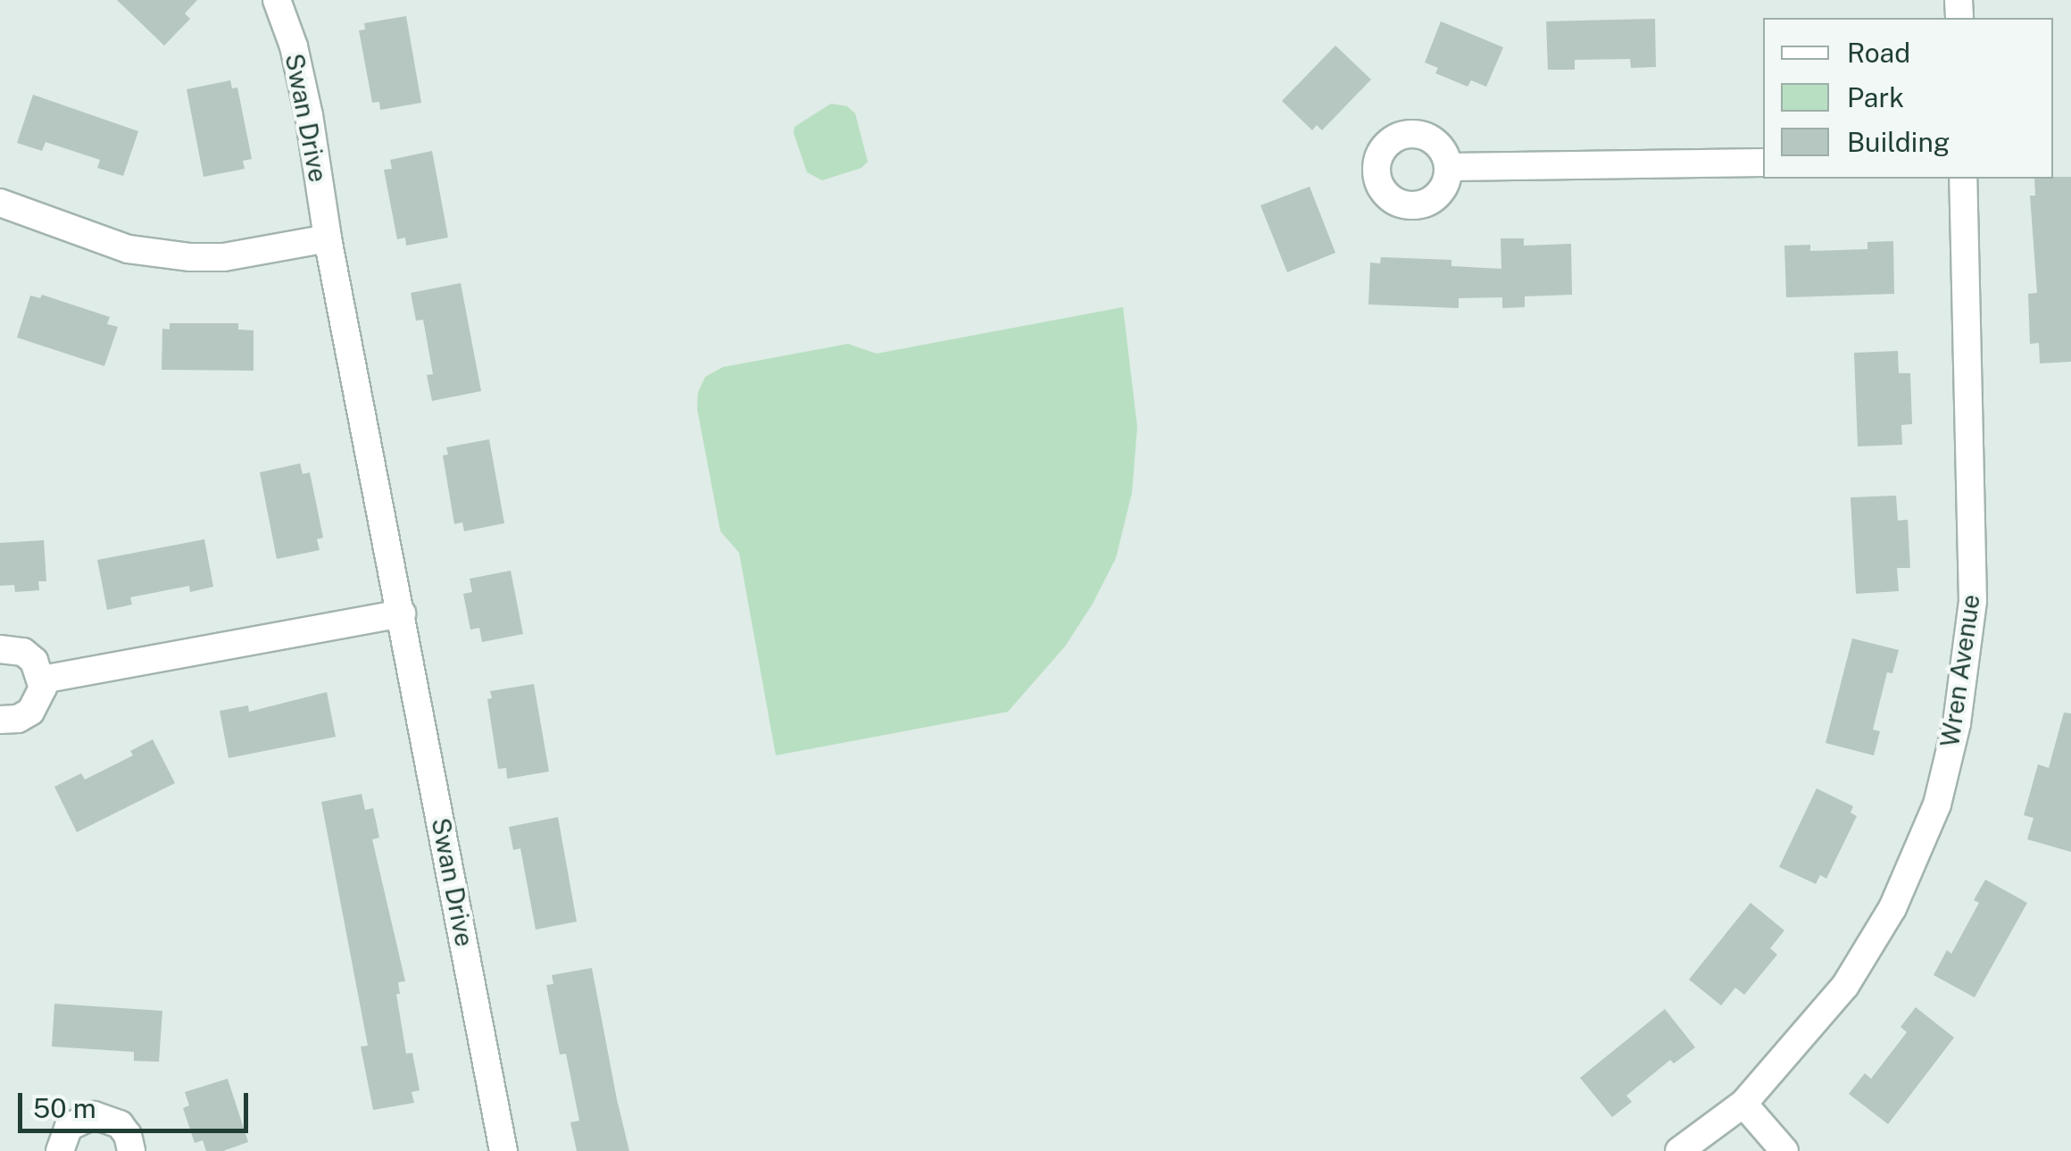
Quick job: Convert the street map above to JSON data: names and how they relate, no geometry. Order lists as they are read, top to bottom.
{
  "streets": {
    "street": ["Swan Drive", "Wren Avenue"]
  },
  "legend": ["Road", "Park", "Building"],
  "scale_bar": "50 m"
}
